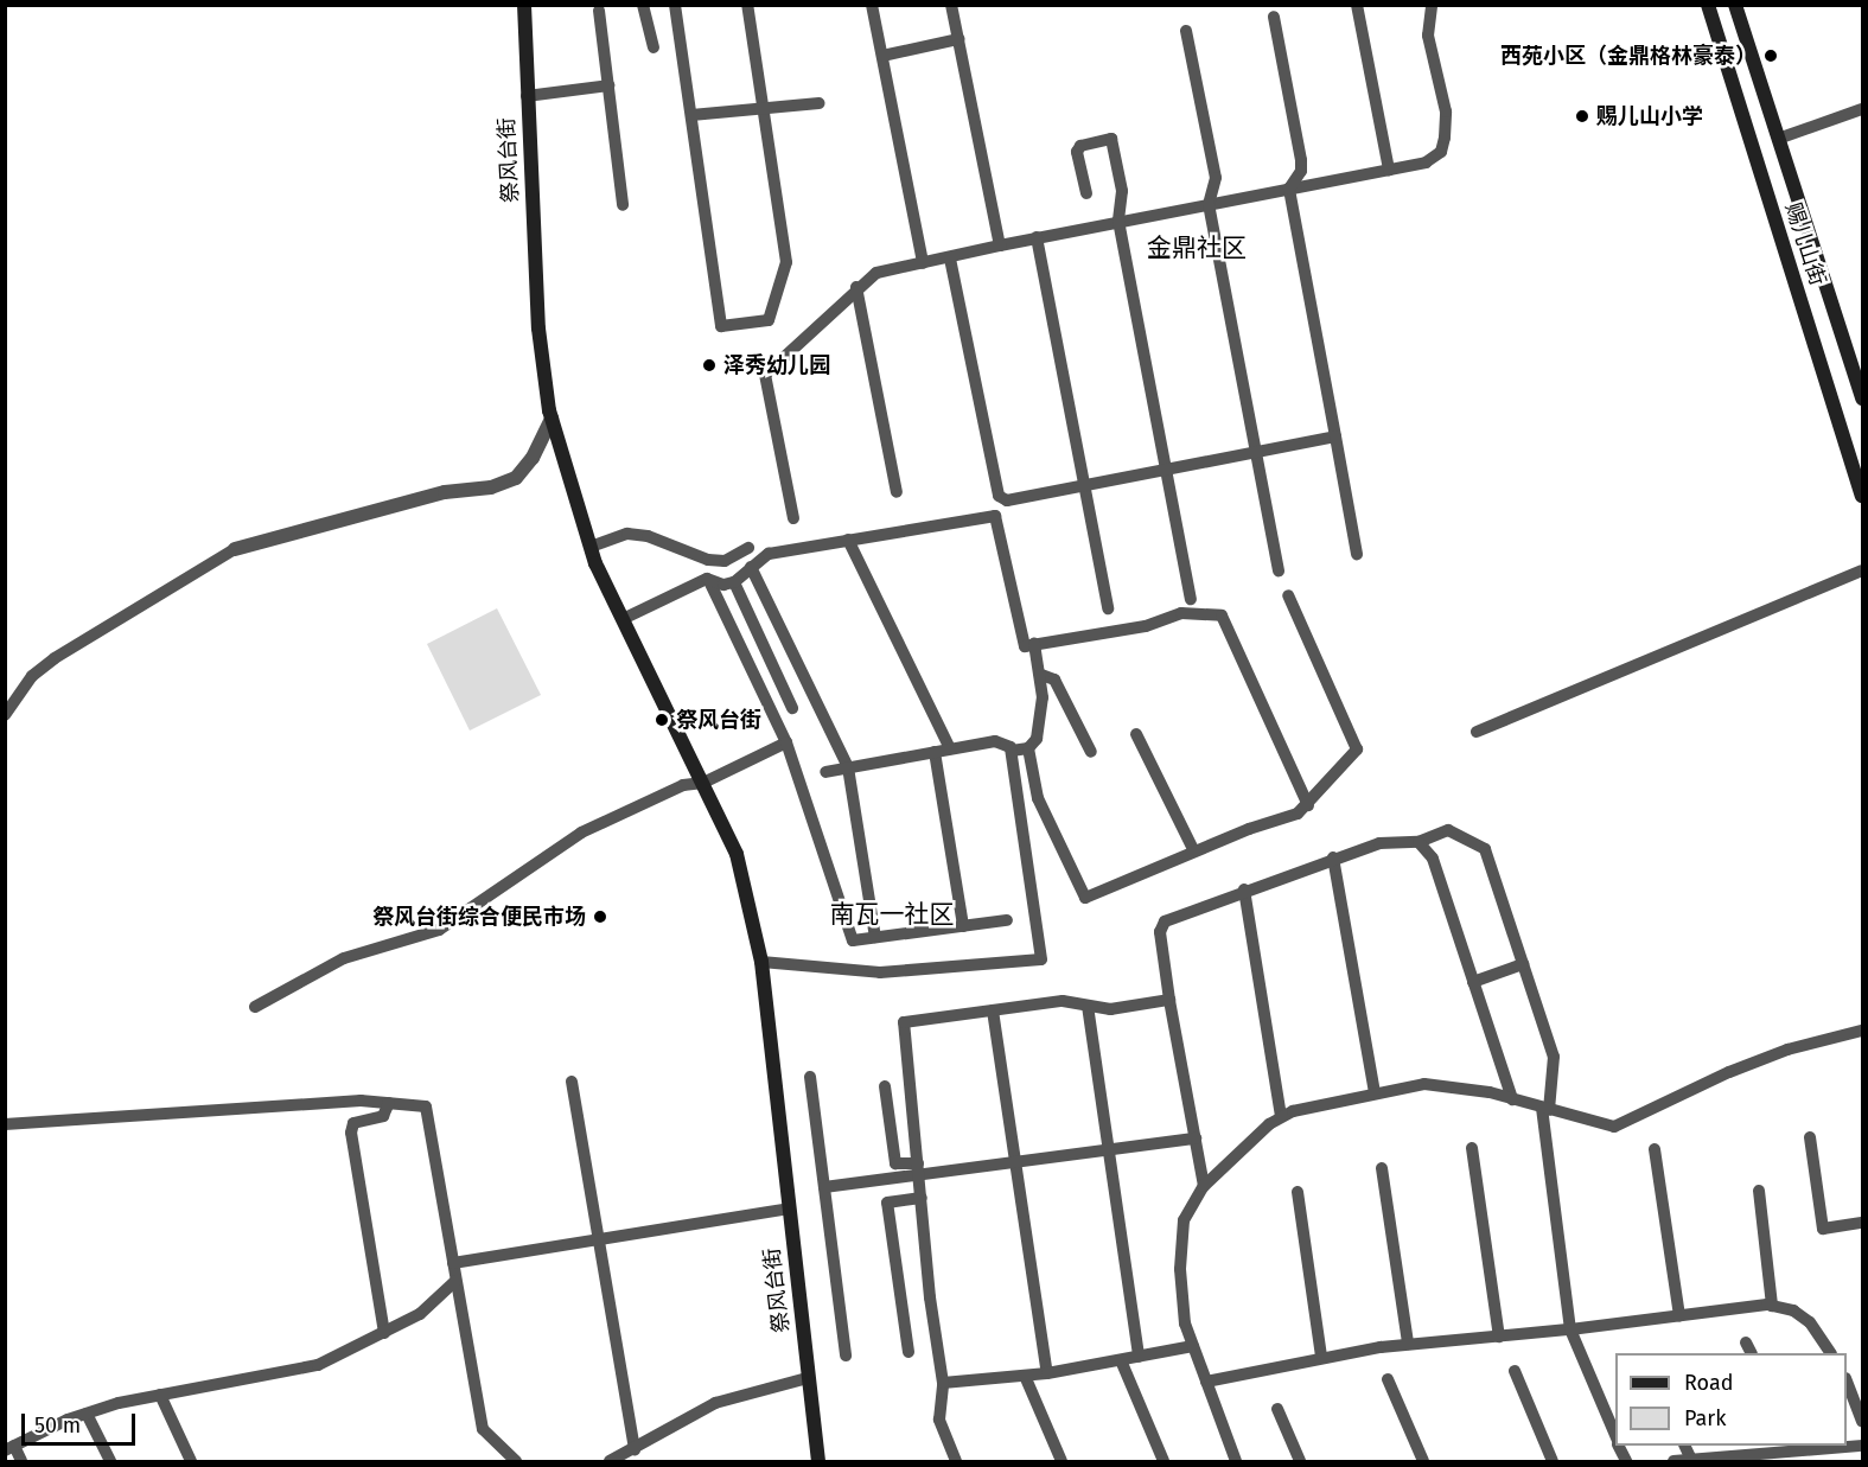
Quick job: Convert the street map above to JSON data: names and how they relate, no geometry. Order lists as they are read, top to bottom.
{
  "streets": {
    "main road": ["祭风台街", "赐儿山街"]
  },
  "districts": ["金鼎社区", "南瓦一社区"],
  "places": [
    "西苑小区（金鼎格林豪泰）",
    "赐儿山小学",
    "泽秀幼儿园",
    "祭风台街",
    "祭风台街综合便民市场"
  ],
  "legend": ["Road", "Park"],
  "scale_bar": "50 m"
}
